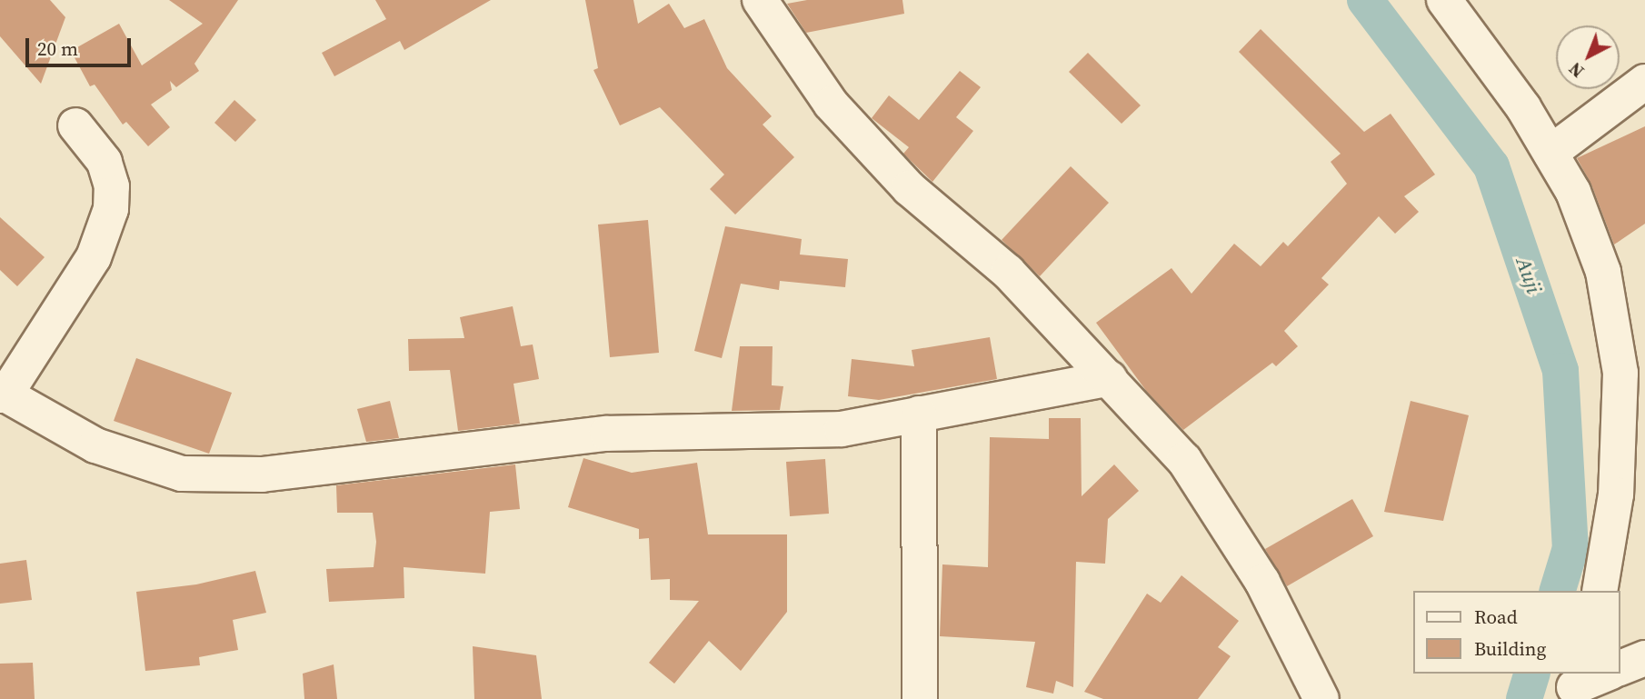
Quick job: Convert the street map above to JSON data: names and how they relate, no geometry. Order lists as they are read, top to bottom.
{
  "water": ["Auji"],
  "legend": ["Road", "Building"],
  "scale_bar": "20 m",
  "north": "bottom left"
}
